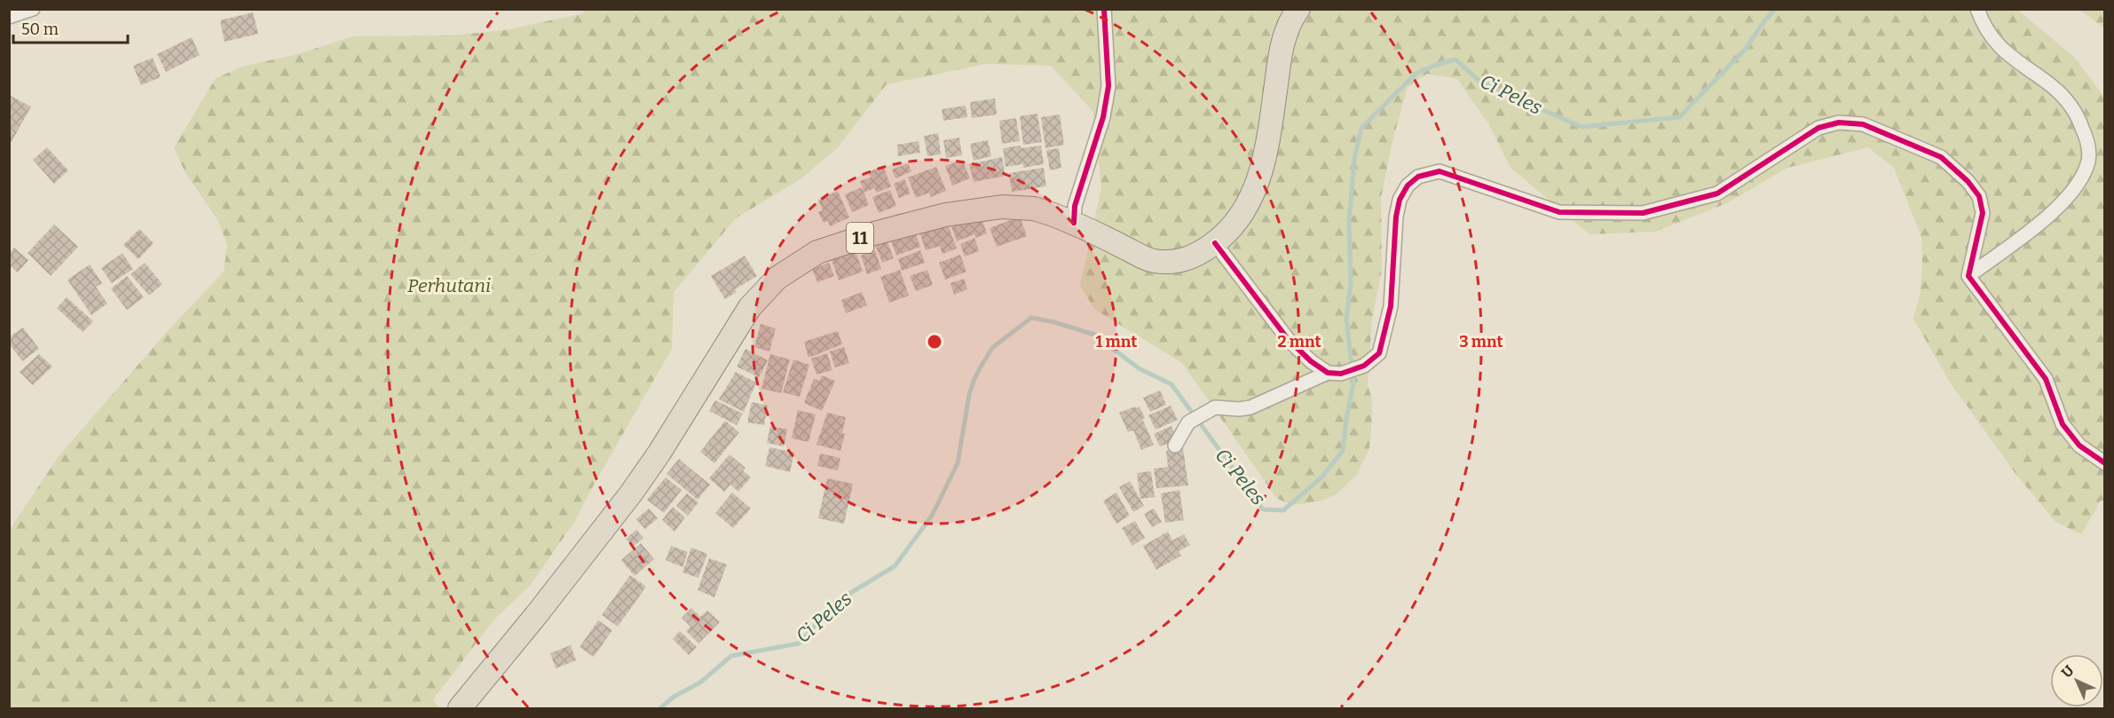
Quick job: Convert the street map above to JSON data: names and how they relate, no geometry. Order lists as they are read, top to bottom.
{
  "streets": {
    "highway": ["11"]
  },
  "water": ["Ci Peles"],
  "parks": ["Perhutani"],
  "scale_bar": "50 m",
  "north": "top left",
  "rings": ["1 mnt", "2 mnt", "3 mnt"]
}
